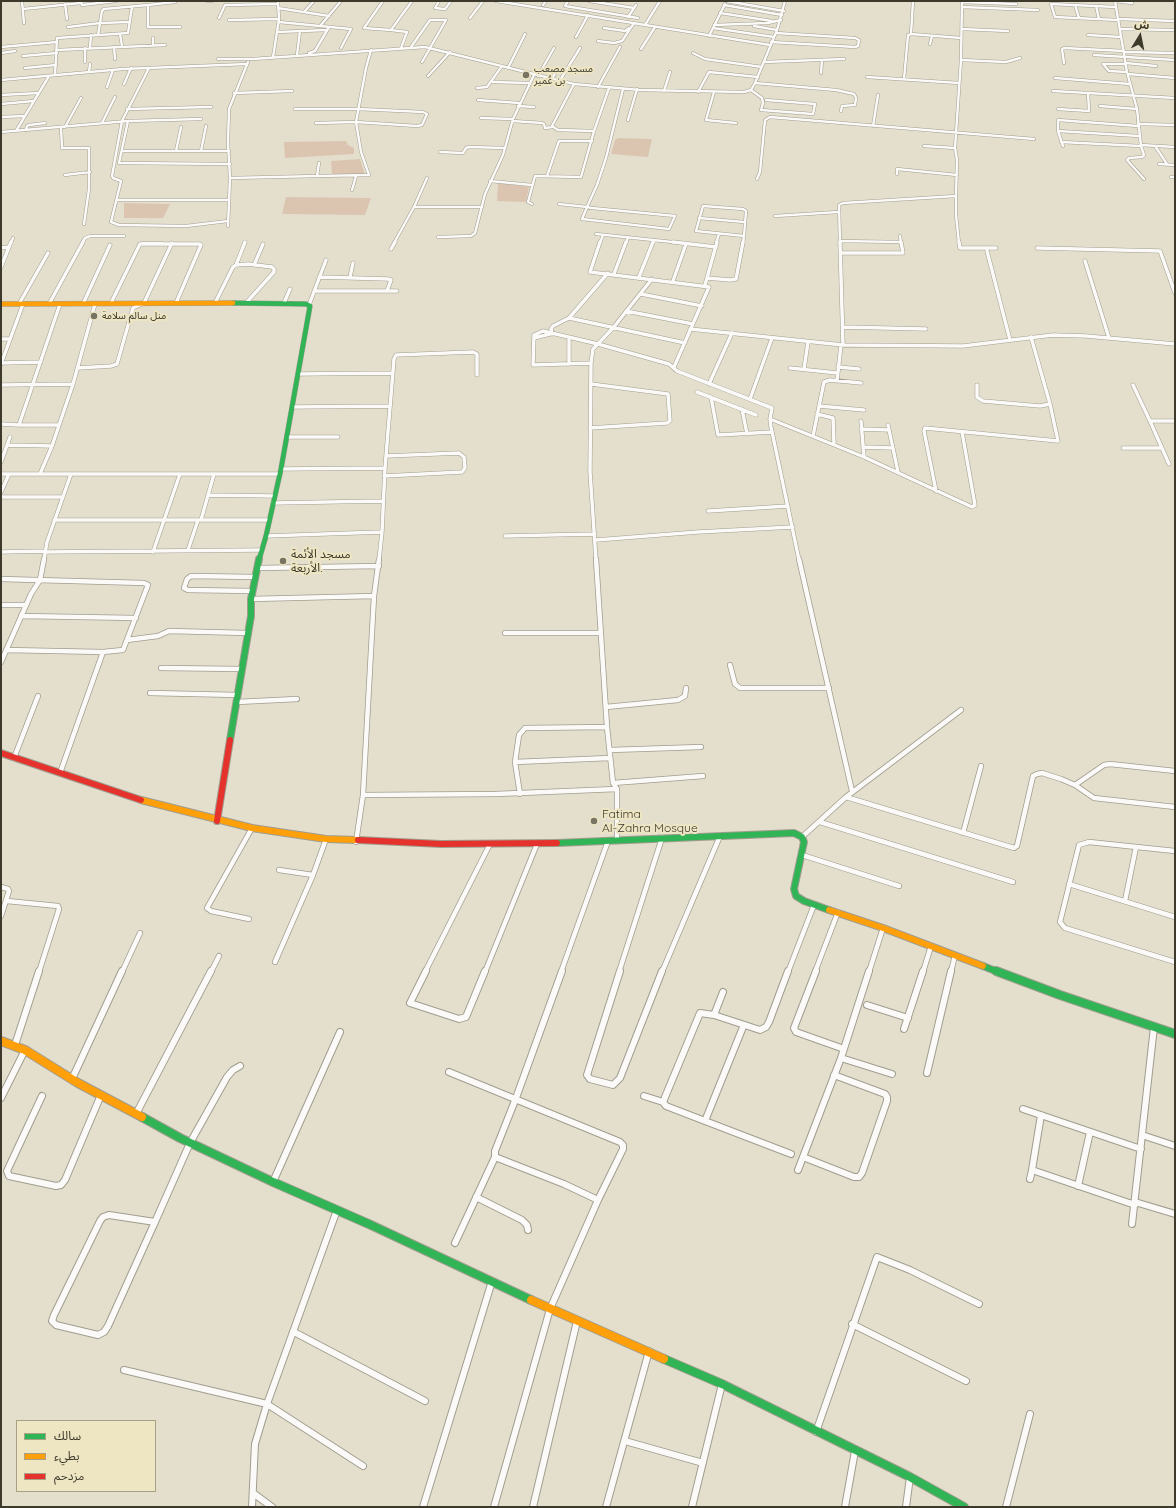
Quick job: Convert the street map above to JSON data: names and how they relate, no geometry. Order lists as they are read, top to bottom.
{
  "places": [
    "مسجد مصعب بن عُمير",
    "منل سالم سلامة",
    "مسجد الأئمة الأربعة.",
    "Fatima Al-Zahra Mosque"
  ],
  "legend": ["سالك", "بطيء", "مزدحم"],
  "north": "top"
}
